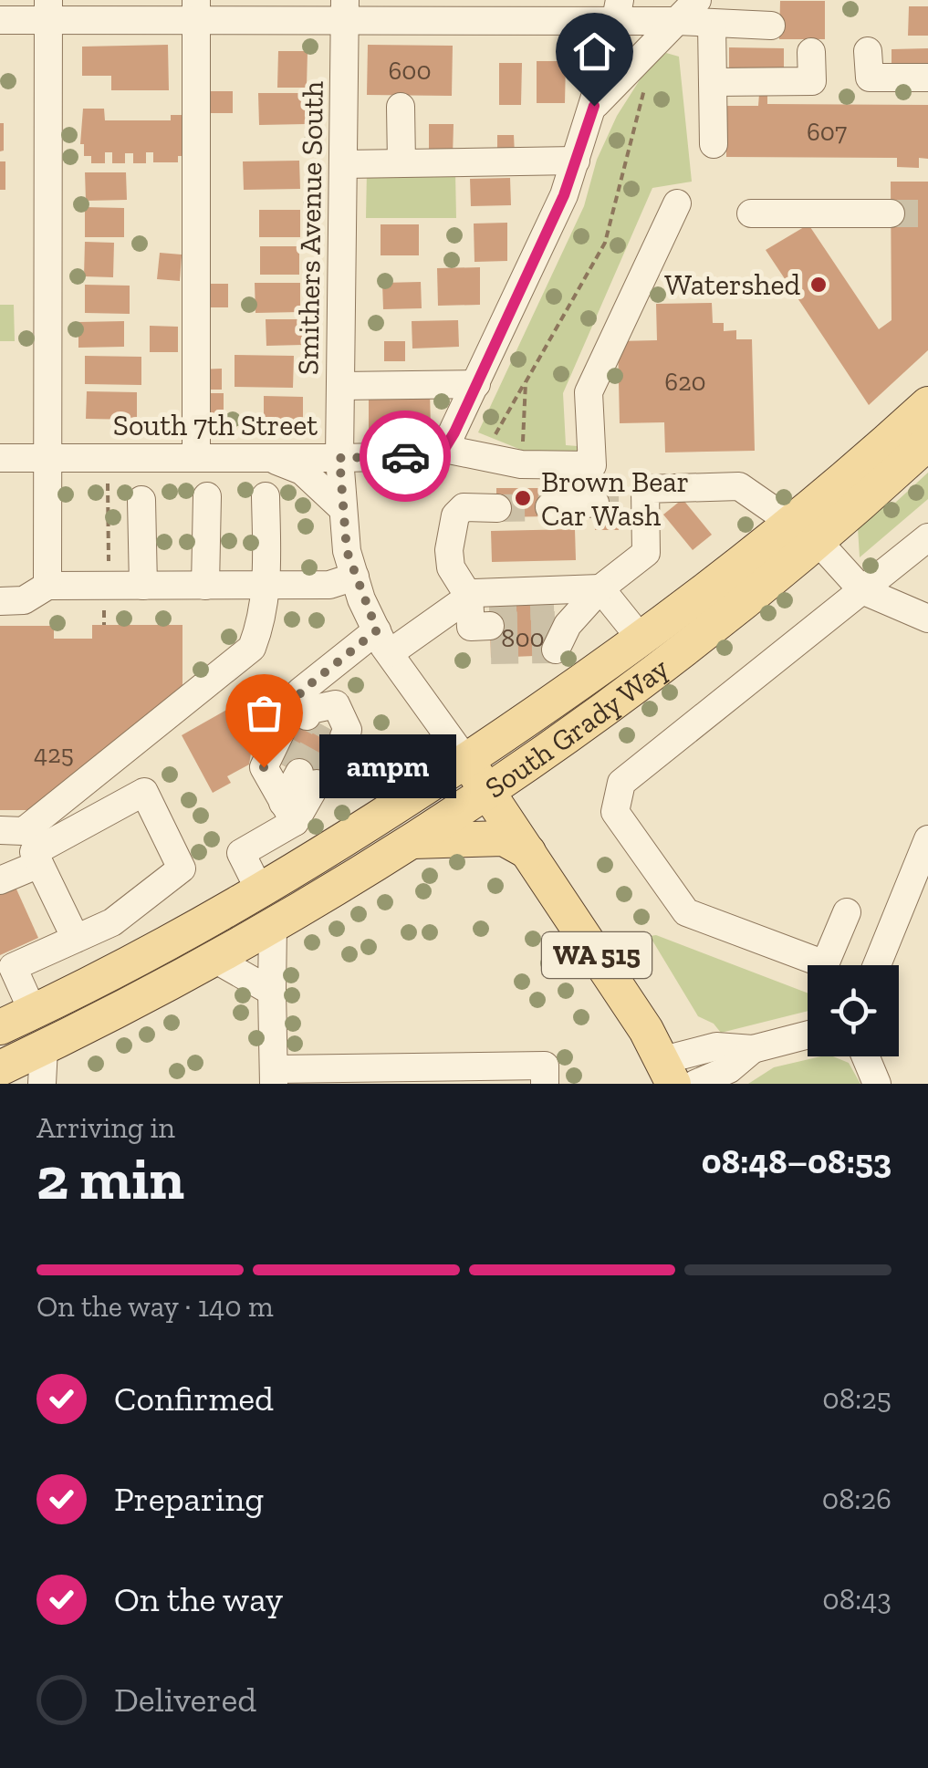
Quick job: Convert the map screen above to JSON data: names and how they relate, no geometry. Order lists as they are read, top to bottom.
{
  "streets": {
    "main road": ["South Grady Way", "WA 515"],
    "street": ["Smithers Avenue South", "South 7th Street"]
  },
  "crossings": [
    ["Smithers Avenue South", "South 7th Street"],
    ["Smithers Avenue South", "South Grady Way"],
    ["Smithers Avenue South", "WA 515"],
    ["South Grady Way", "WA 515"]
  ],
  "places": ["Watershed", "Brown Bear Car Wash", "ampm"],
  "house_numbers": [
    "600",
    "607",
    "620",
    "800",
    "425"
  ],
  "page": {
    "bubble": "ampm",
    "heading": ["2 min", "Arriving in", "08:48–08:53"],
    "bar": "On the way · 140 m",
    "list": [
      ["Confirmed", "08:25"],
      ["Preparing", "08:26"],
      ["On the way", "08:43"],
      "Delivered"
    ]
  }
}
